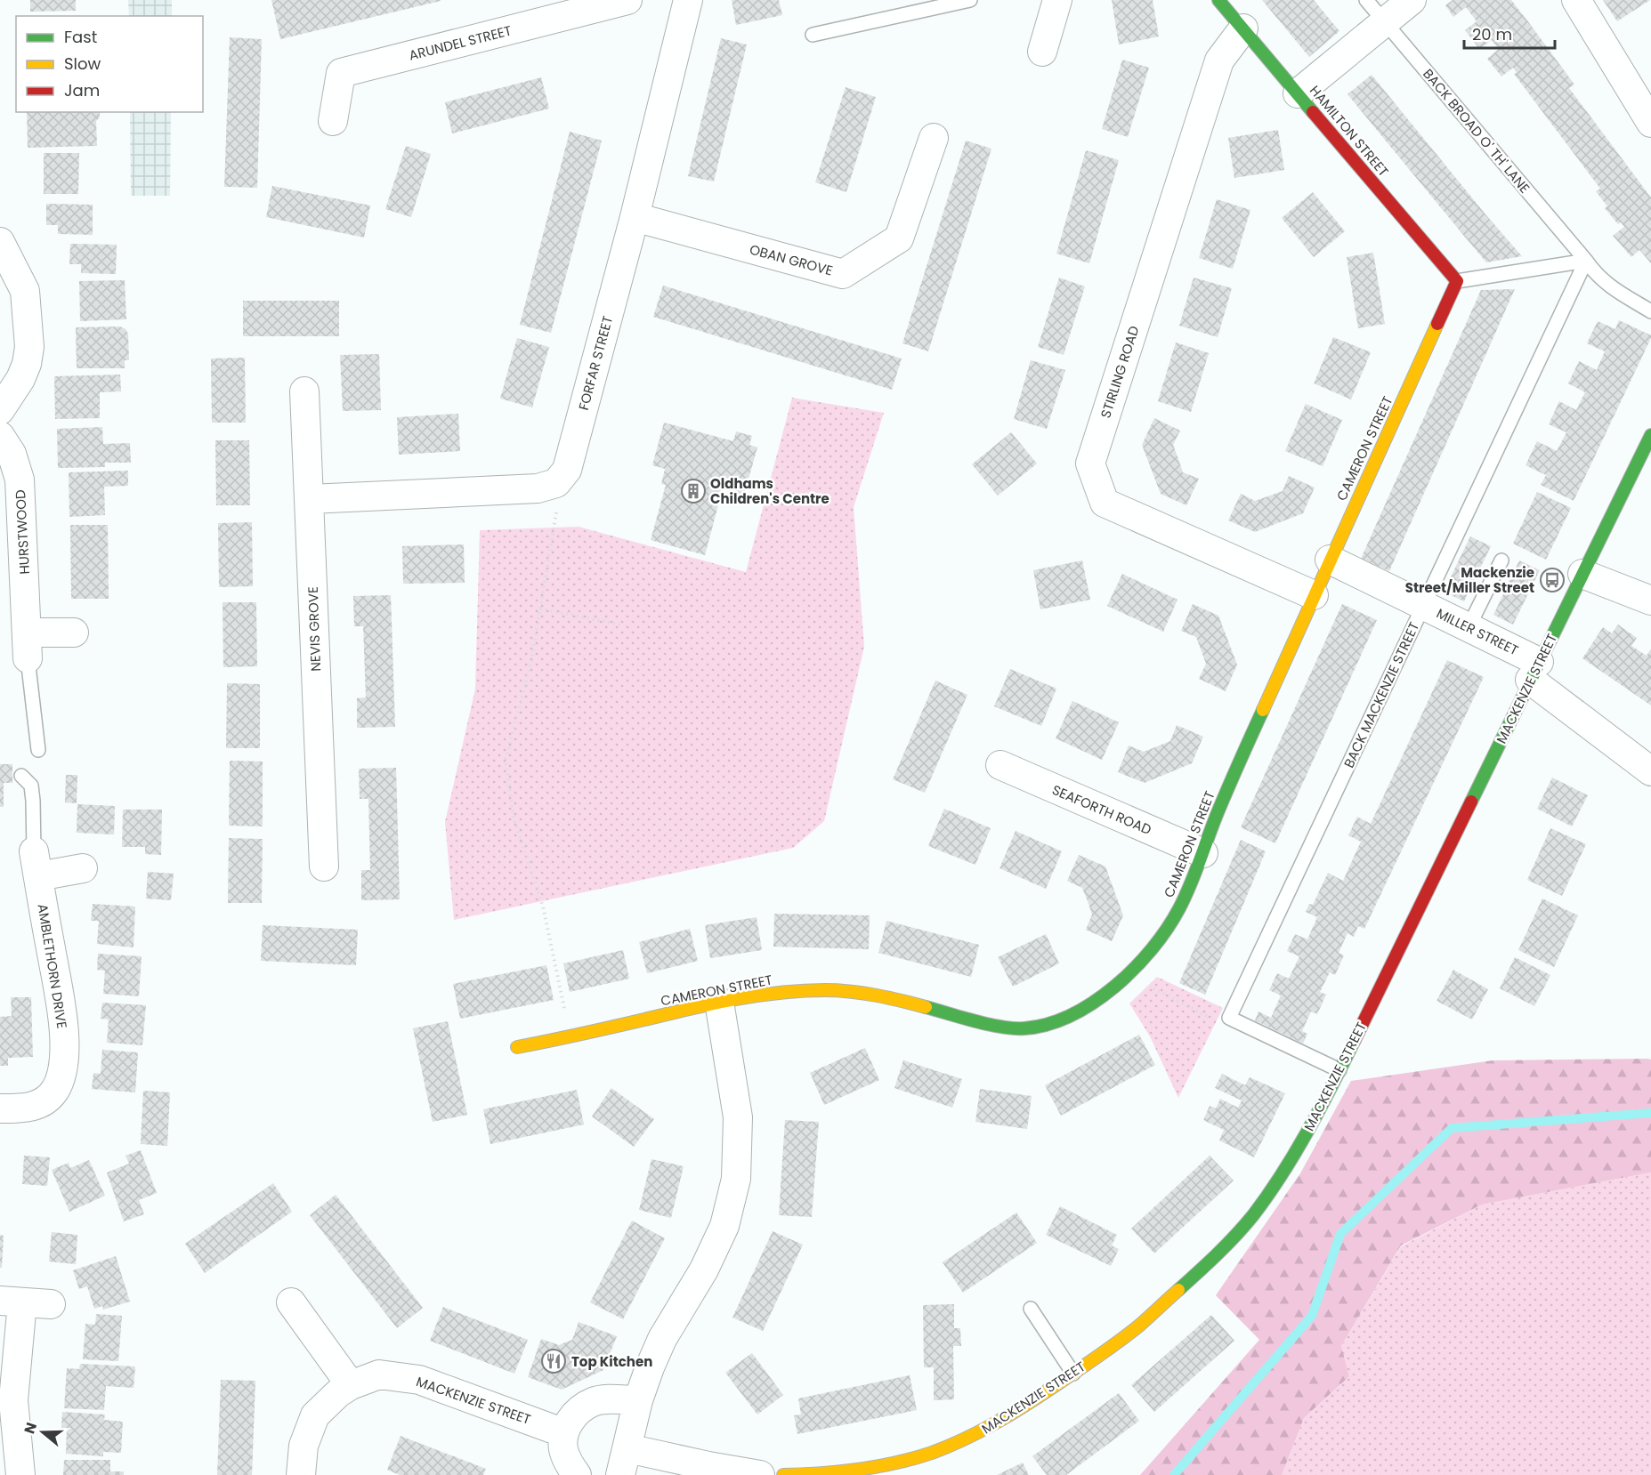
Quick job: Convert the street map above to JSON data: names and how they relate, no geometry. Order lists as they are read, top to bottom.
{
  "streets": {
    "street": [
      "ARUNDEL STREET",
      "HAMILTON STREET",
      "OBAN GROVE",
      "FORFAR STREET",
      "STIRLING ROAD",
      "CAMERON STREET",
      "HURSTWOOD",
      "NEVIS GROVE",
      "MILLER STREET",
      "MACKENZIE STREET",
      "SEAFORTH ROAD",
      "AMBLETHORN DRIVE"
    ],
    "lane": ["BACK BROAD O' TH' LANE", "BACK MACKENZIE STREET"]
  },
  "crossings": [
    ["HAMILTON STREET", "STIRLING ROAD"],
    ["HAMILTON STREET", "CAMERON STREET"],
    ["BACK BROAD O' TH' LANE", "BACK MACKENZIE STREET"],
    ["OBAN GROVE", "FORFAR STREET"],
    ["STIRLING ROAD", "CAMERON STREET"],
    ["CAMERON STREET", "MILLER STREET"],
    ["CAMERON STREET", "SEAFORTH ROAD"],
    ["MILLER STREET", "MACKENZIE STREET"],
    ["MILLER STREET", "BACK MACKENZIE STREET"]
  ],
  "places": {
    "building": ["Oldhams Children's Centre"],
    "bus stop": ["Mackenzie Street/Miller Street"],
    "restaurant": ["Top Kitchen"]
  },
  "legend": ["Fast", "Slow", "Jam"],
  "scale_bar": "20 m",
  "north": "left"
}
